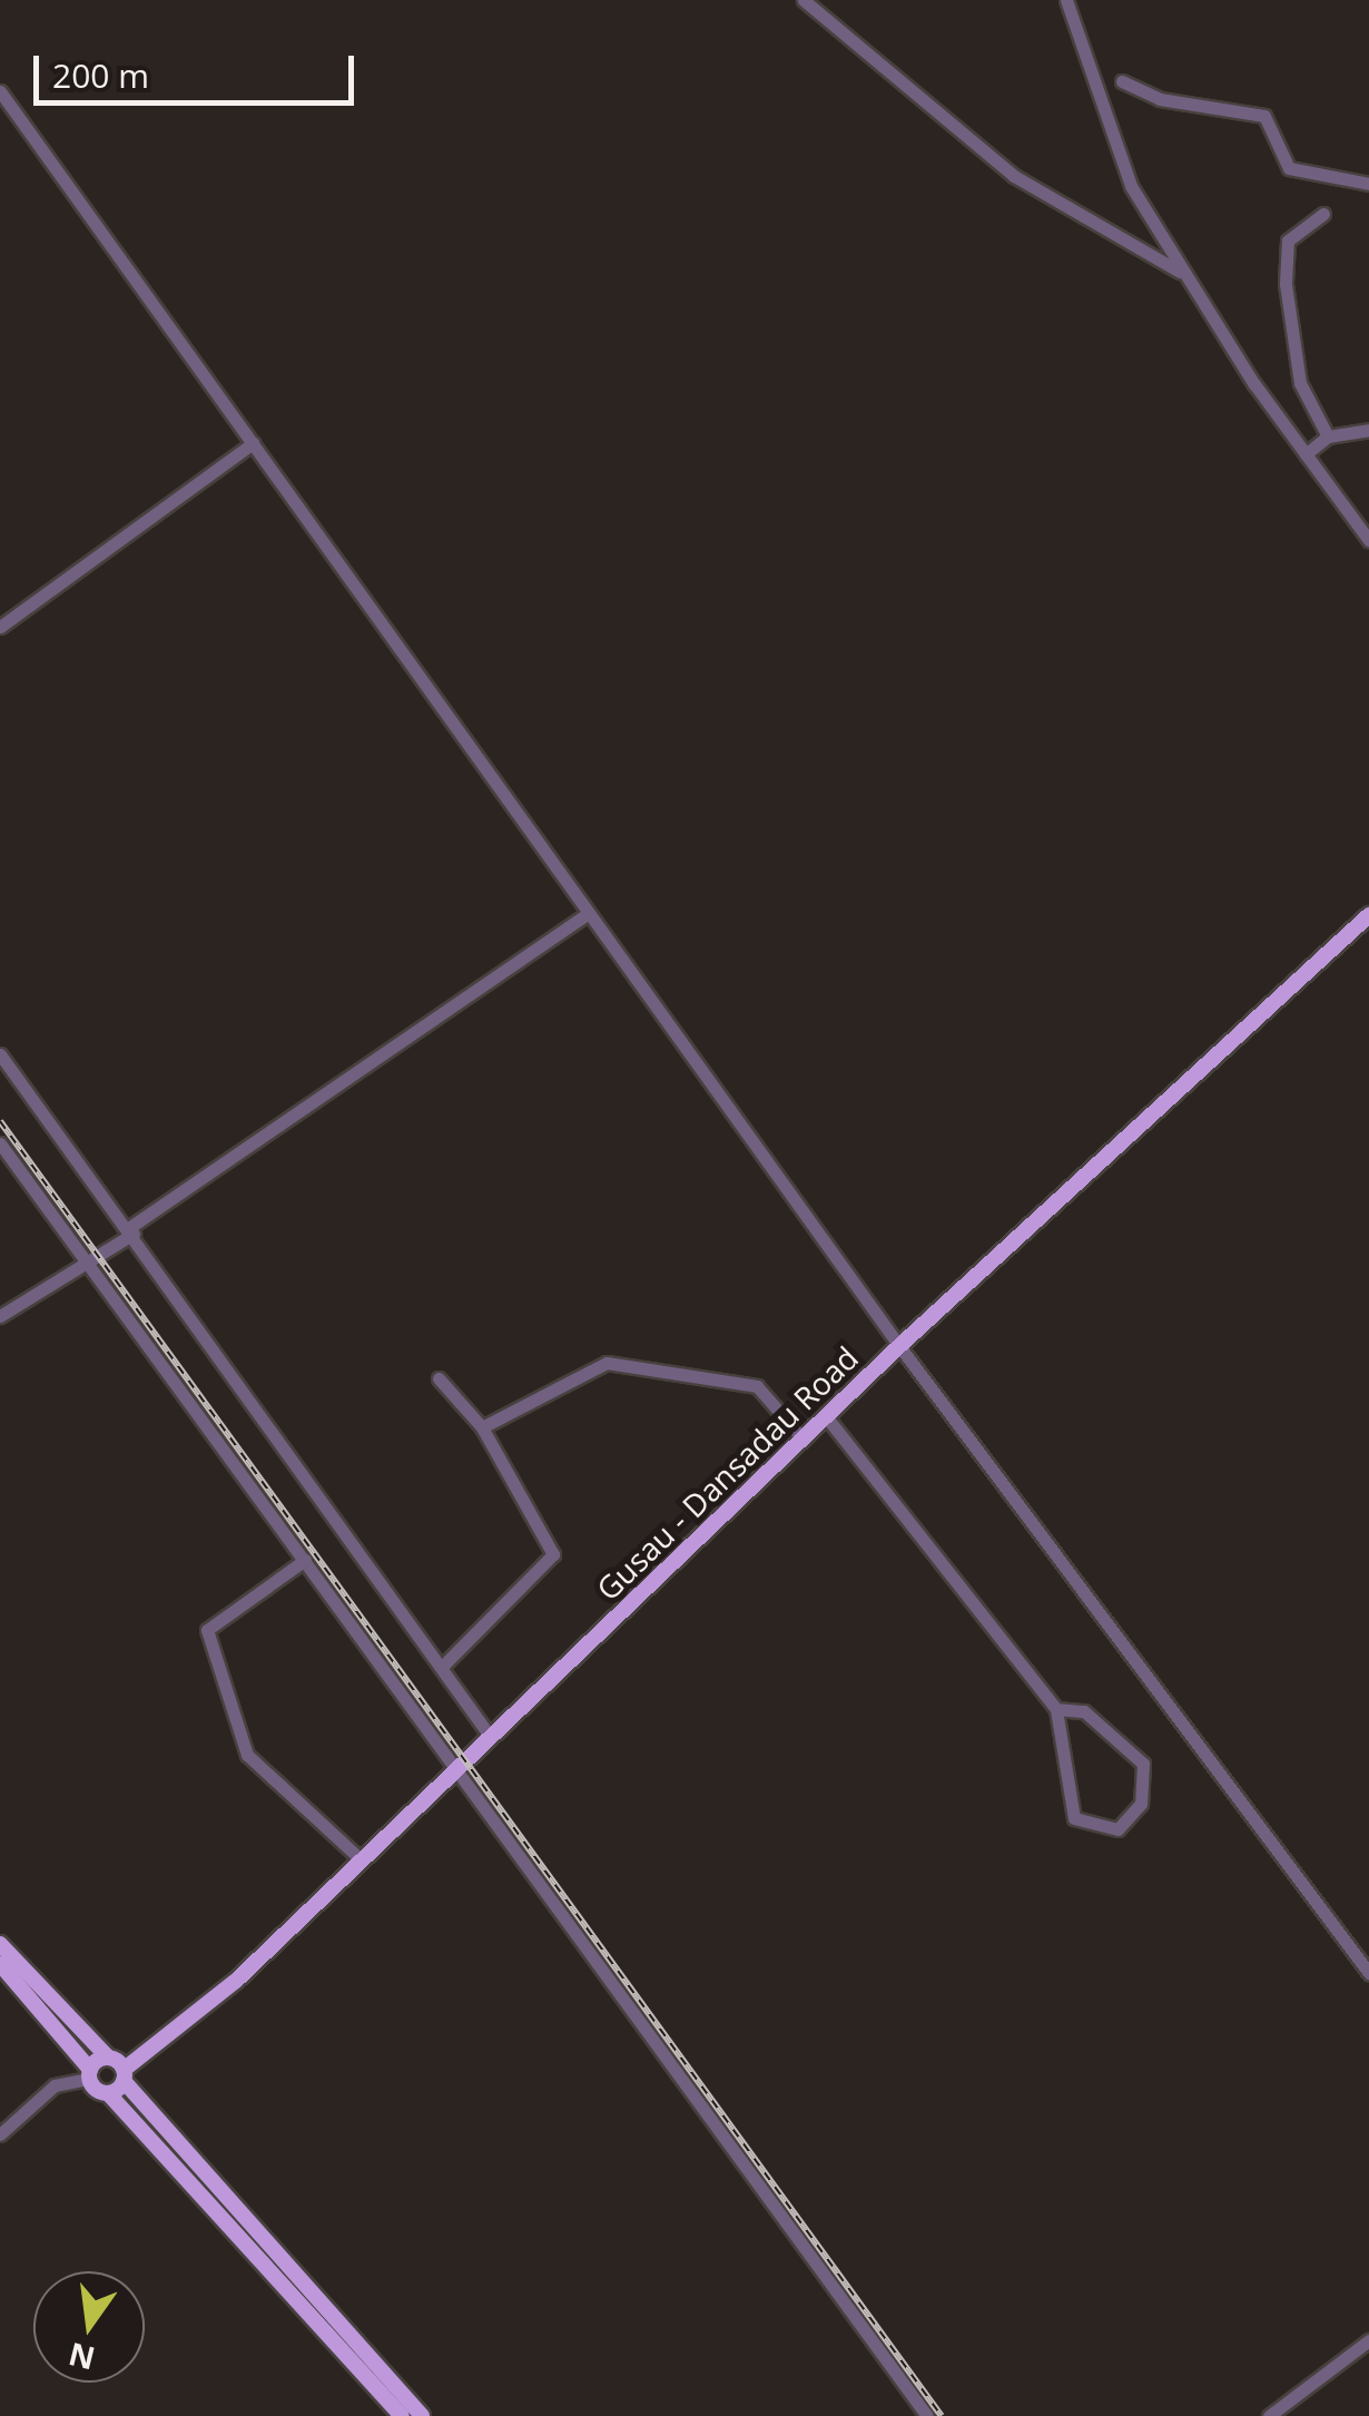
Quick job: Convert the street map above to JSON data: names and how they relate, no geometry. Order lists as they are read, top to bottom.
{
  "streets": {
    "main road": ["Gusau - Dansadau Road"]
  },
  "scale_bar": "200 m",
  "north": "bottom"
}
